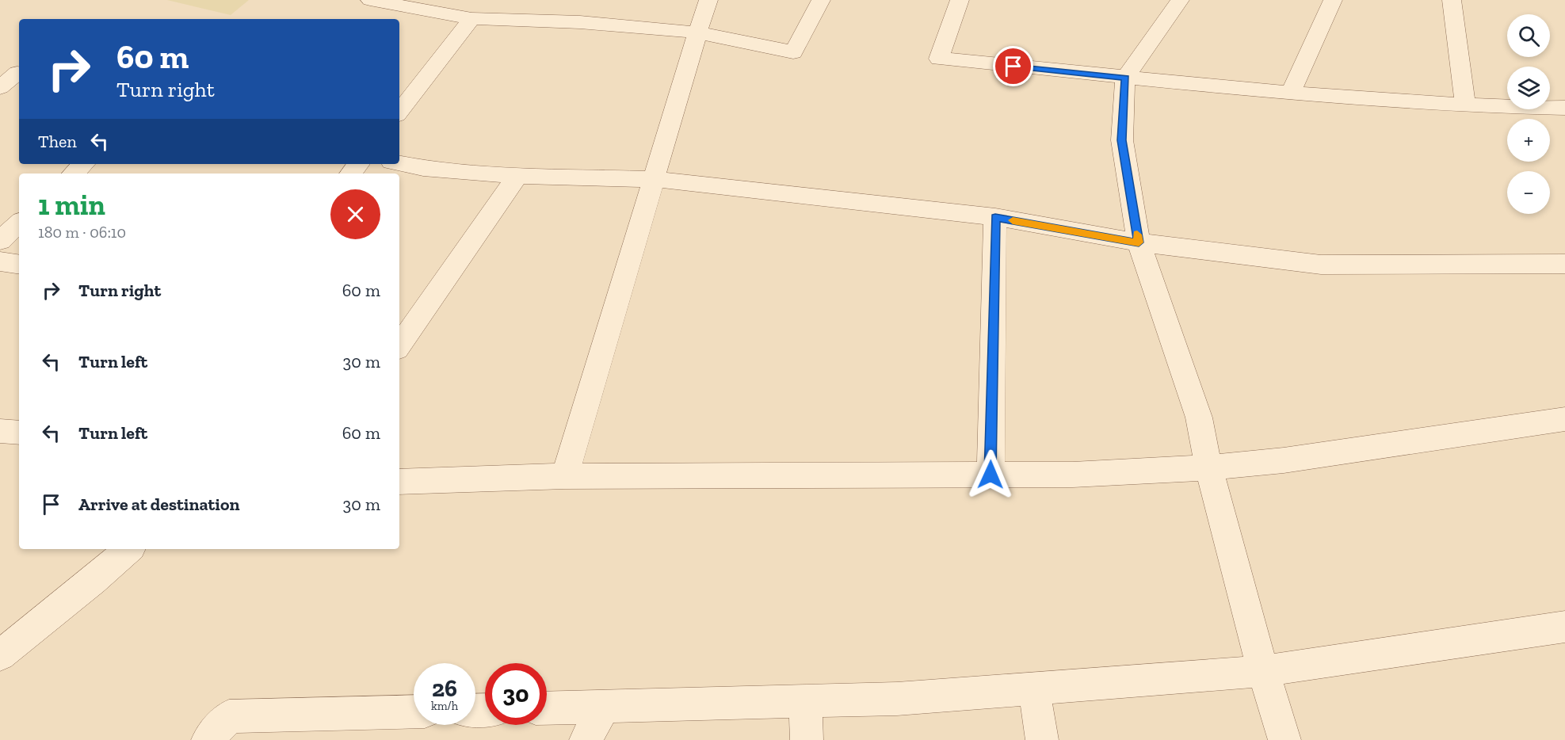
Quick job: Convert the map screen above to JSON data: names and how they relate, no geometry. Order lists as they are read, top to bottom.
{
  "page": {
    "map_buttons": ["+", "−"],
    "turn": ["60 m", "Turn right"],
    "then": "Then",
    "heading": ["1 min", "180 m · 06:10"],
    "list": [
      {
        "name": "Turn right",
        "value": "60 m"
      },
      {
        "name": "Turn left",
        "value": "30 m"
      },
      {
        "name": "Turn left",
        "value": "60 m"
      },
      {
        "name": "Arrive at destination",
        "value": "30 m"
      }
    ],
    "speed": "26 km/h",
    "limit": "30"
  }
}
